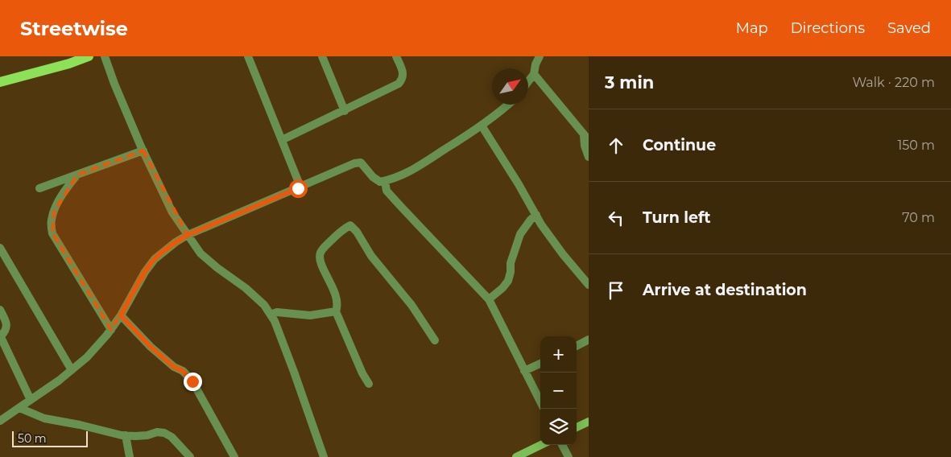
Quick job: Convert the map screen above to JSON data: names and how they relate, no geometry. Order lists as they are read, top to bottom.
{
  "scale_bar": "50 m",
  "north": "top right",
  "page": {
    "header": "Streetwise",
    "nav": ["Map", "Directions", "Saved"],
    "heading": ["3 min", "Walk · 220 m"],
    "list": [
      ["Continue", "150 m"],
      ["Turn left", "70 m"],
      "Arrive at destination"
    ],
    "map_buttons": ["+", "−"],
    "scale": "50 m"
  }
}
